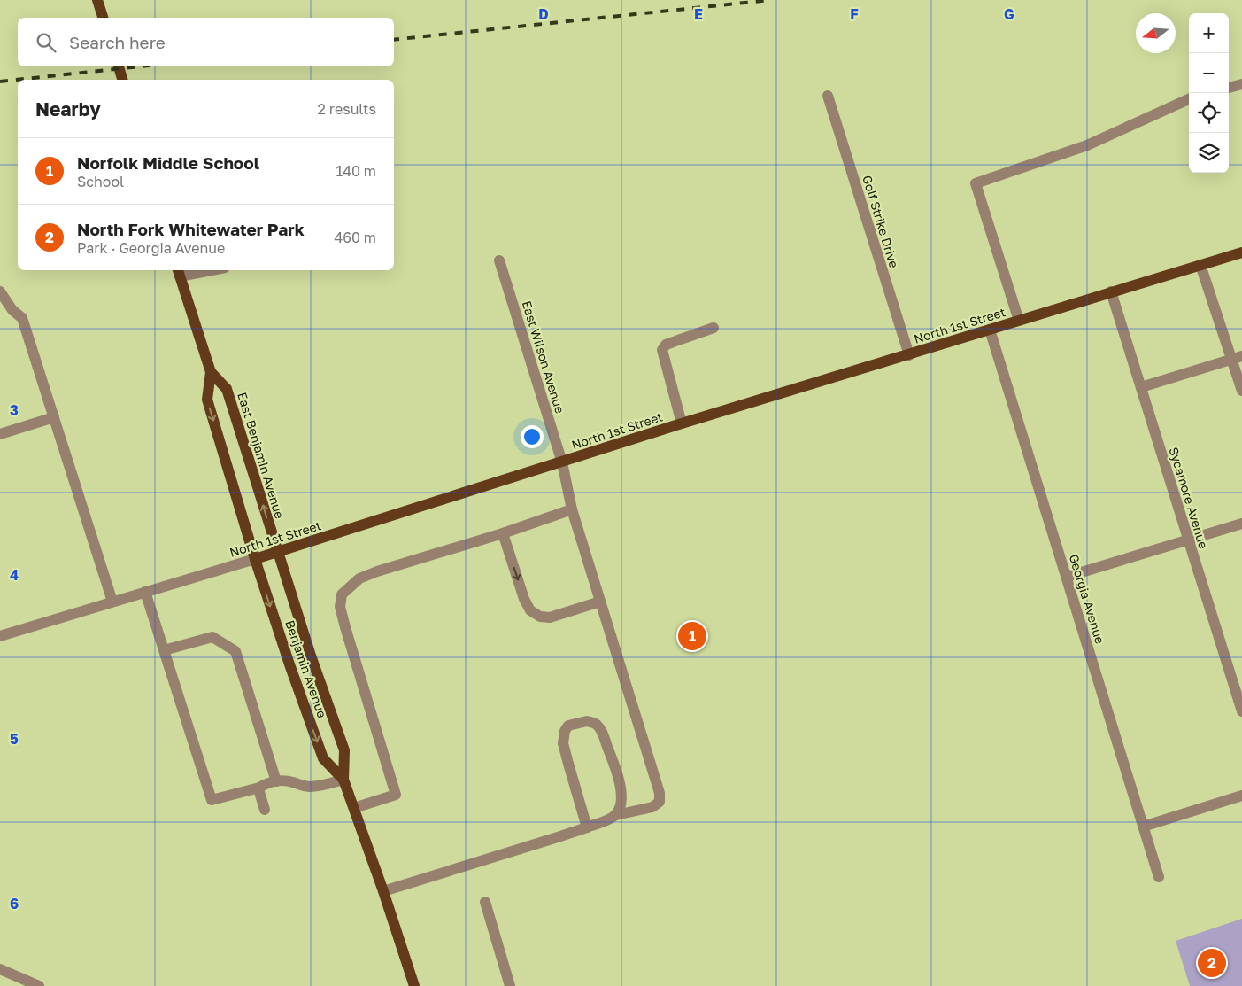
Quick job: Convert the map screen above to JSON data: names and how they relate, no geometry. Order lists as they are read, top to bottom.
{
  "streets": {
    "main road": ["North 1st Street", "East Benjamin Avenue", "Benjamin Avenue"],
    "street": [
      "Golf Strike Drive",
      "East Wilson Avenue",
      "Sycamore Avenue",
      "Georgia Avenue"
    ]
  },
  "crossings": [
    ["Golf Strike Drive", "North 1st Street"],
    ["North 1st Street", "East Wilson Avenue"],
    ["North 1st Street", "East Benjamin Avenue"],
    ["North 1st Street", "Sycamore Avenue"],
    ["North 1st Street", "Georgia Avenue"],
    ["North 1st Street", "Benjamin Avenue"],
    ["East Benjamin Avenue", "Benjamin Avenue"]
  ],
  "north": "left",
  "page": {
    "map_buttons": ["+", "−"],
    "search": "Search here",
    "heading": ["Nearby", "2 results"],
    "list": [
      {
        "mark": "1",
        "name": "Norfolk Middle School",
        "note": "School",
        "value": "140 m"
      },
      {
        "mark": "2",
        "name": "North Fork Whitewater Park",
        "note": "Park · Georgia Avenue",
        "value": "460 m"
      }
    ],
    "pins": ["1", "2"]
  },
  "grid": {
    "columns": [
      "D",
      "E",
      "F",
      "G"
    ],
    "rows": [
      "3",
      "4",
      "5",
      "6"
    ]
  }
}
